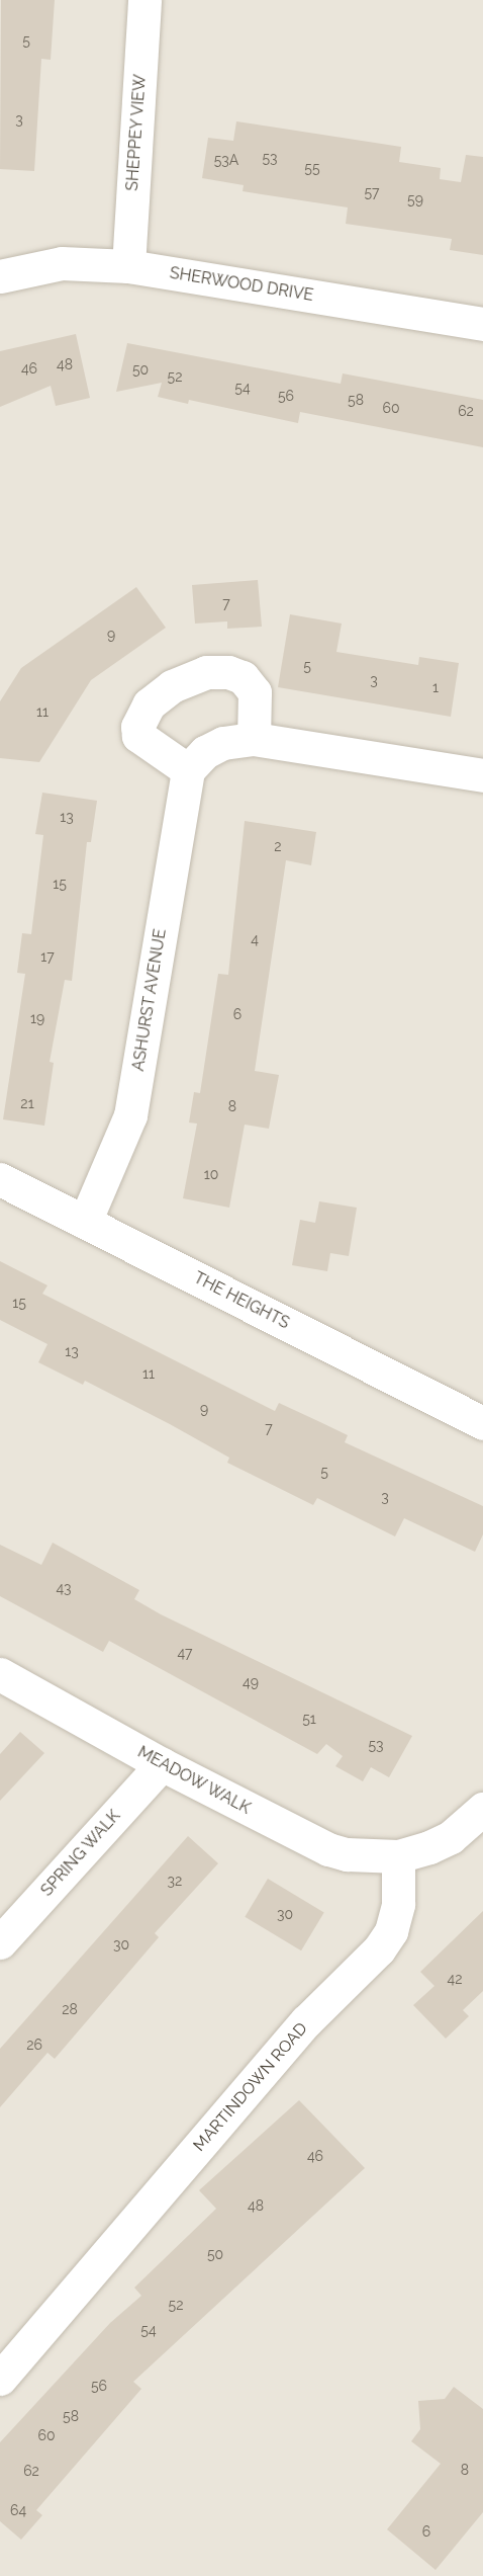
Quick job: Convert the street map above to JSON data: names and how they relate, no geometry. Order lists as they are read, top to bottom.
{
  "streets": {
    "street": [
      "SHEPPEY VIEW",
      "SHERWOOD DRIVE",
      "ASHURST AVENUE",
      "THE HEIGHTS",
      "MEADOW WALK",
      "SPRING WALK",
      "MARTINDOWN ROAD"
    ]
  },
  "crossings": [
    ["SHEPPEY VIEW", "SHERWOOD DRIVE"],
    ["ASHURST AVENUE", "THE HEIGHTS"],
    ["MEADOW WALK", "SPRING WALK"],
    ["MEADOW WALK", "MARTINDOWN ROAD"]
  ],
  "house_numbers": [
    "5",
    "3",
    "53",
    "53A",
    "55",
    "57",
    "59",
    "48",
    "46",
    "50",
    "52",
    "54",
    "56",
    "58",
    "60",
    "62",
    "7",
    "9",
    "5",
    "3",
    "1",
    "11",
    "13",
    "2",
    "15",
    "4",
    "17",
    "6",
    "19",
    "21",
    "8",
    "10",
    "15",
    "13",
    "11",
    "9",
    "7",
    "5",
    "3",
    "43",
    "47",
    "49",
    "51",
    "53",
    "32",
    "30",
    "30",
    "42",
    "28",
    "26",
    "46",
    "48",
    "50",
    "52",
    "54",
    "56",
    "58",
    "60",
    "8",
    "62",
    "64",
    "6"
  ]
}
